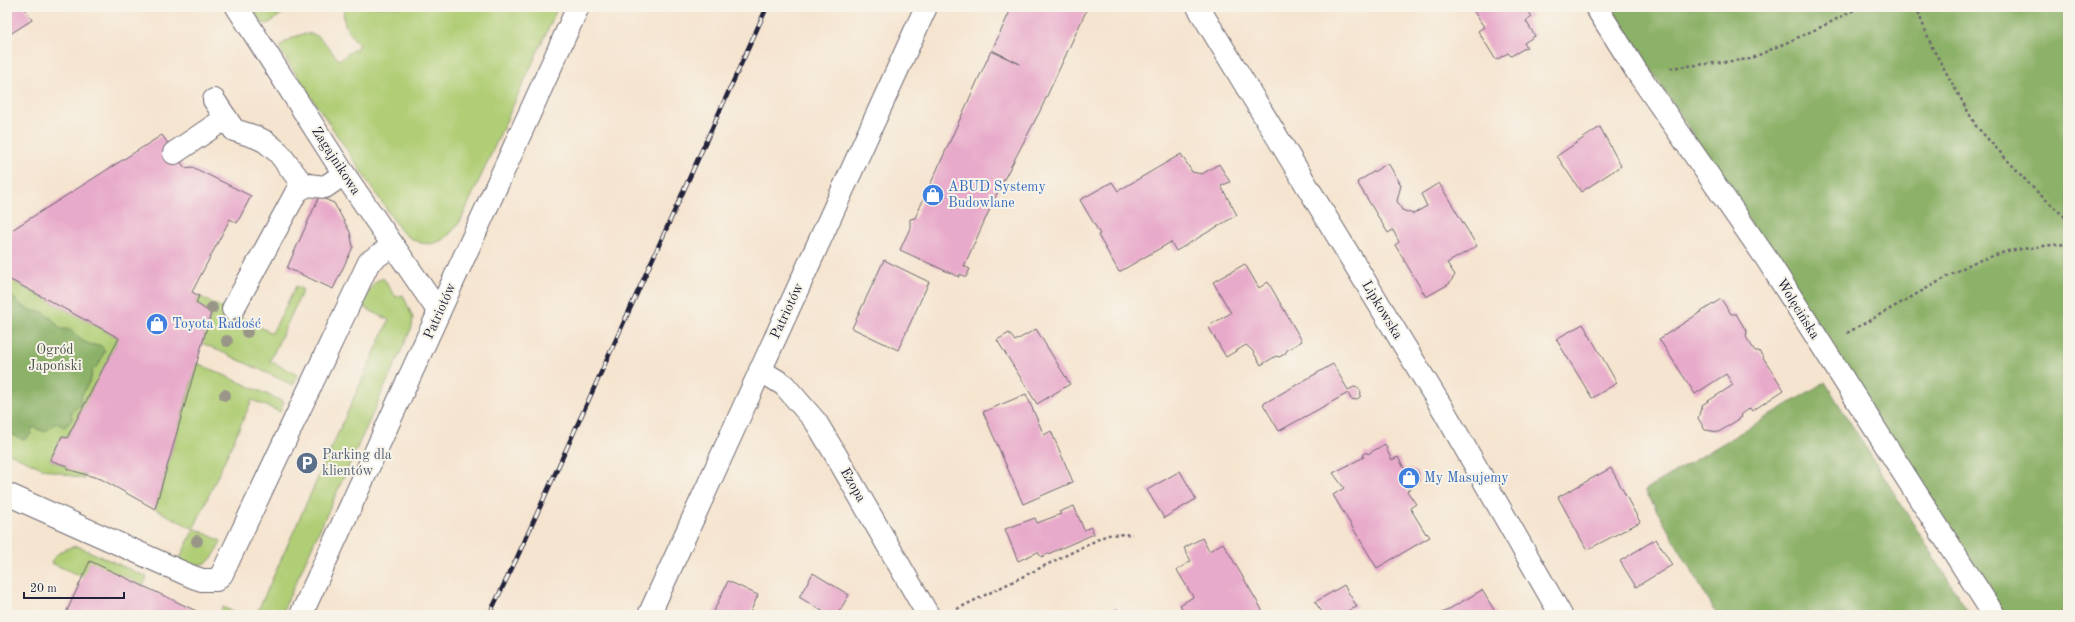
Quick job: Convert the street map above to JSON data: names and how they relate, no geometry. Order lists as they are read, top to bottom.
{
  "streets": {
    "street": [
      "Zagajnikowa",
      "Wolęcińska",
      "Lipkowska",
      "Patriotów",
      "Ezopa"
    ]
  },
  "crossings": [
    ["Zagajnikowa", "Patriotów"],
    ["Patriotów", "Ezopa"]
  ],
  "parks": ["Ogród Japoński"],
  "places": {
    "shop": ["ABUD Systemy Budowlane", "Toyota Radość", "My Masujemy"],
    "parking": ["Parking dla klientów"]
  },
  "scale_bar": "20 m"
}
